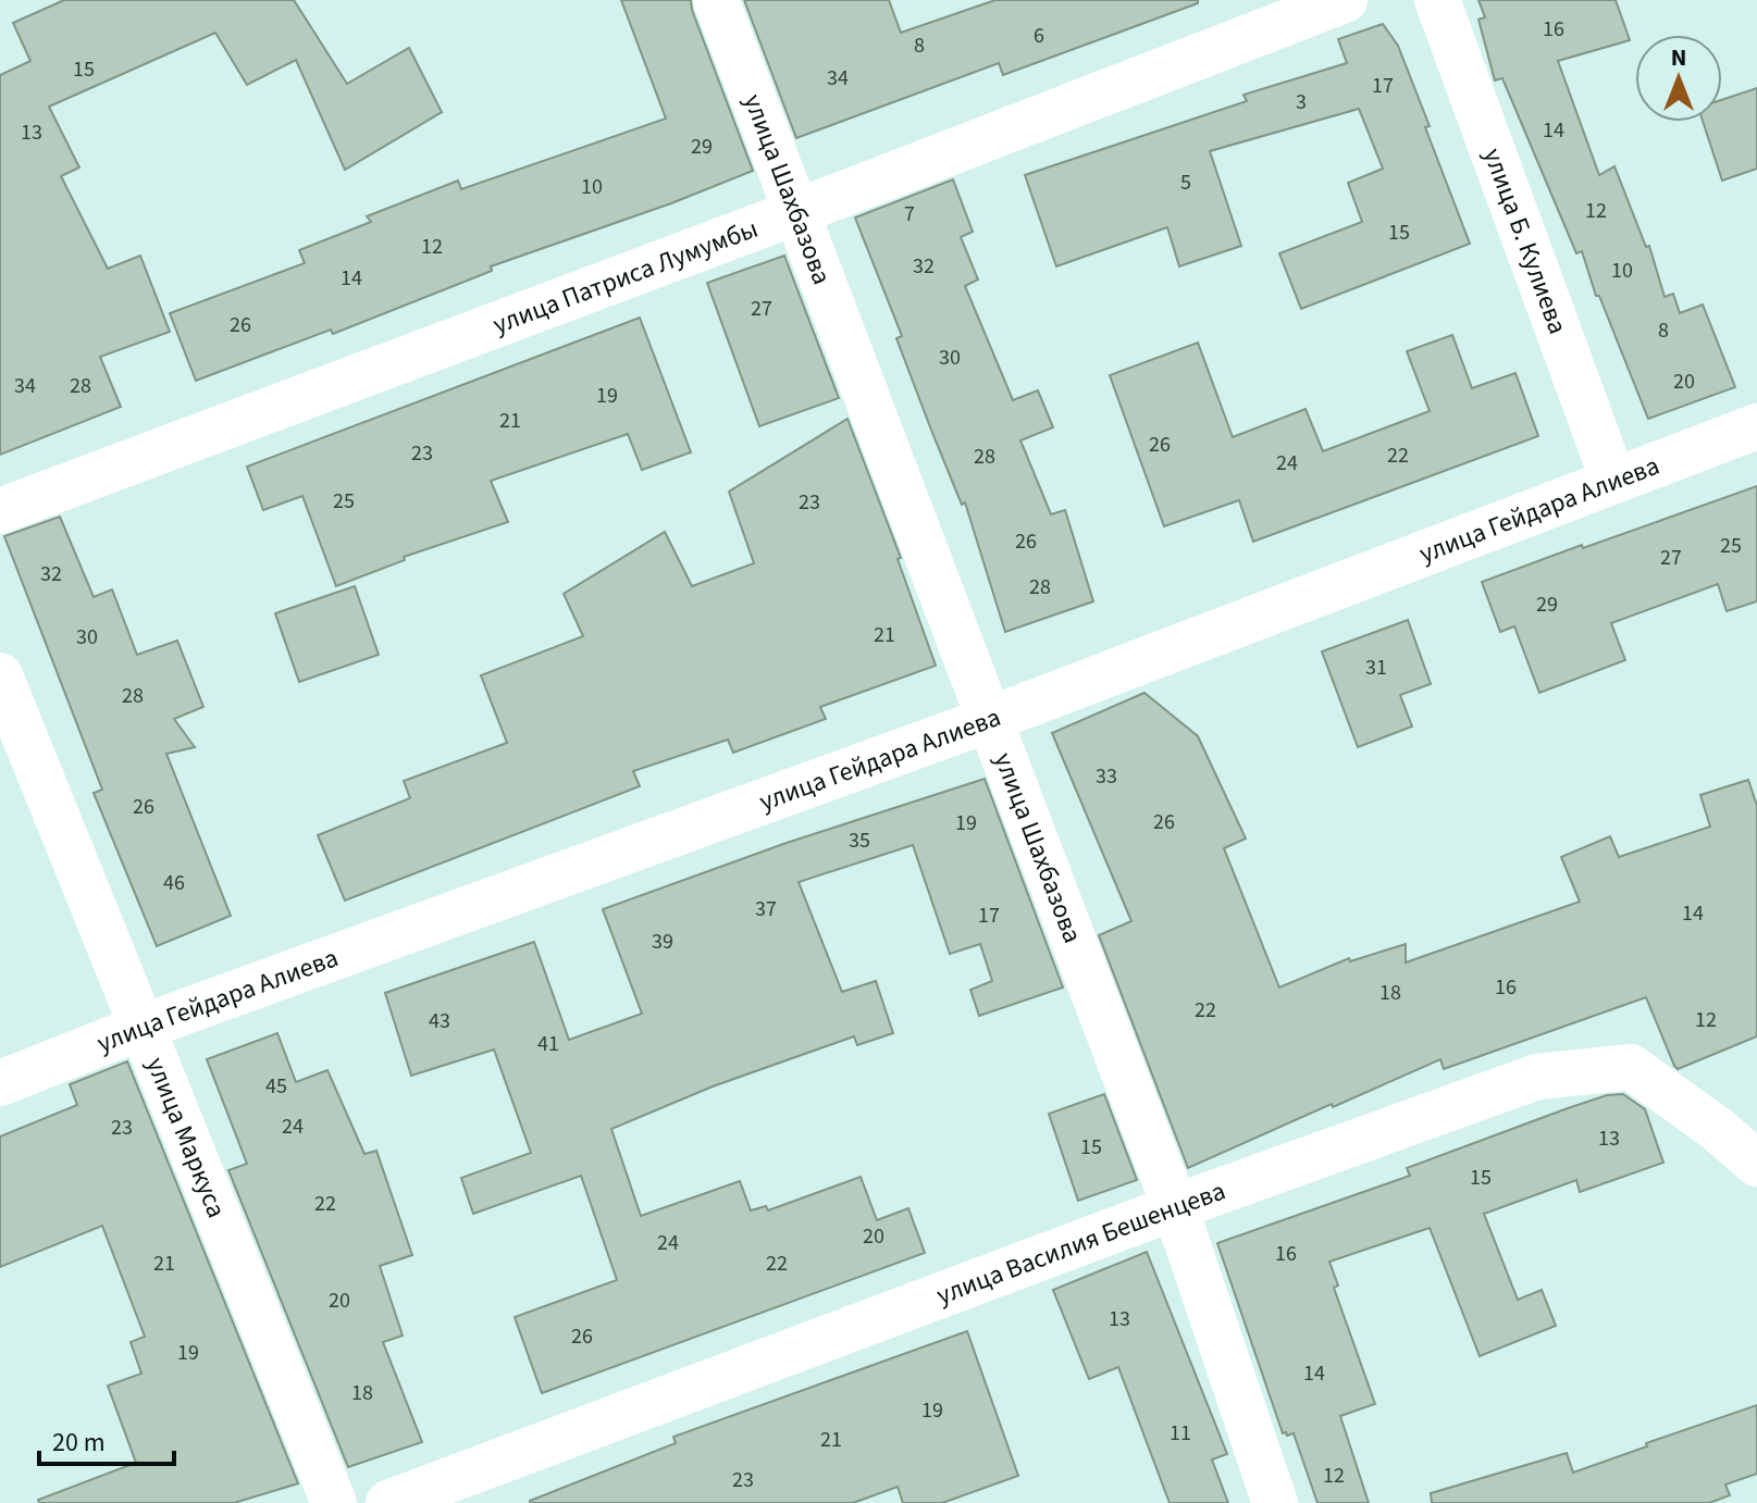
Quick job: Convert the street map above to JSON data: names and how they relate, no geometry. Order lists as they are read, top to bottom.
{
  "streets": {
    "street": [
      "улица Шахбазова",
      "улица Б. Кулиева",
      "улица Патриса Лумумбы",
      "улица Гейдара Алиева",
      "улица Маркуса",
      "улица Василия Бешенцева"
    ]
  },
  "crossings": [
    ["улица Шахбазова", "улица Патриса Лумумбы"],
    ["улица Шахбазова", "улица Гейдара Алиева"],
    ["улица Шахбазова", "улица Василия Бешенцева"],
    ["улица Б. Кулиева", "улица Гейдара Алиева"],
    ["улица Гейдара Алиева", "улица Маркуса"]
  ],
  "house_numbers": [
    "16",
    "6",
    "8",
    "15",
    "34",
    "17",
    "3",
    "14",
    "13",
    "29",
    "5",
    "10",
    "12",
    "7",
    "15",
    "12",
    "32",
    "10",
    "14",
    "27",
    "26",
    "8",
    "30",
    "20",
    "34",
    "28",
    "19",
    "21",
    "26",
    "23",
    "22",
    "28",
    "24",
    "25",
    "23",
    "26",
    "25",
    "27",
    "32",
    "28",
    "29",
    "21",
    "30",
    "31",
    "28",
    "33",
    "26",
    "26",
    "19",
    "35",
    "46",
    "37",
    "14",
    "17",
    "39",
    "16",
    "18",
    "22",
    "12",
    "43",
    "41",
    "45",
    "24",
    "23",
    "13",
    "15",
    "15",
    "22",
    "20",
    "24",
    "16",
    "21",
    "22",
    "20",
    "13",
    "26",
    "19",
    "14",
    "18",
    "19",
    "11",
    "21",
    "12",
    "23"
  ],
  "scale_bar": "20 m",
  "north": "top"
}
